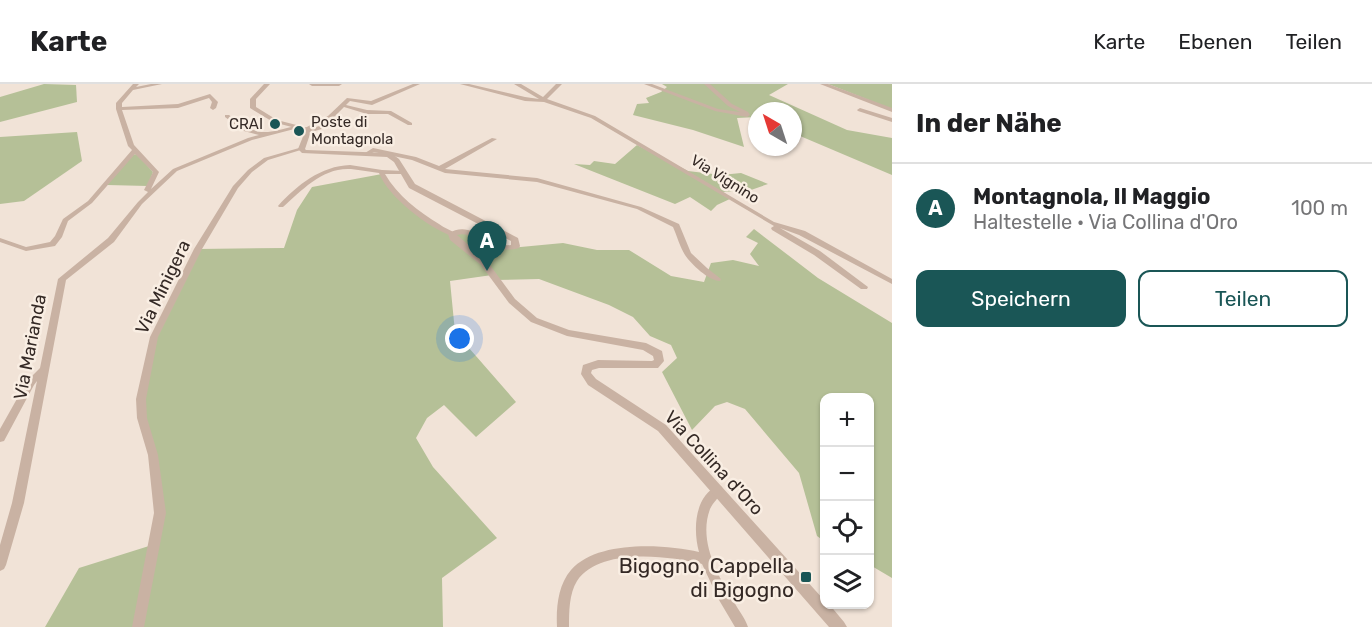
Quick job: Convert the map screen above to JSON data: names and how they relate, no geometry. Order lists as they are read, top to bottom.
{
  "streets": {
    "street": [
      "Via Vignino",
      "Via Minigera",
      "Via Marianda",
      "Via Collina d'Oro"
    ]
  },
  "places": {
    "other": ["CRAI", "Poste di Montagnola"],
    "transit": ["Bigogno, Cappella di Bigogno"]
  },
  "north": "top left",
  "page": {
    "header": "Karte",
    "nav": ["Karte", "Ebenen", "Teilen"],
    "heading": "In der Nähe",
    "list": [
      {
        "mark": "A",
        "name": "Montagnola, Il Maggio",
        "note": "Haltestelle · Via Collina d'Oro",
        "value": "100 m"
      }
    ],
    "pins": "A",
    "buttons": ["Speichern", "Teilen"],
    "map_buttons": ["+", "−"]
  }
}
